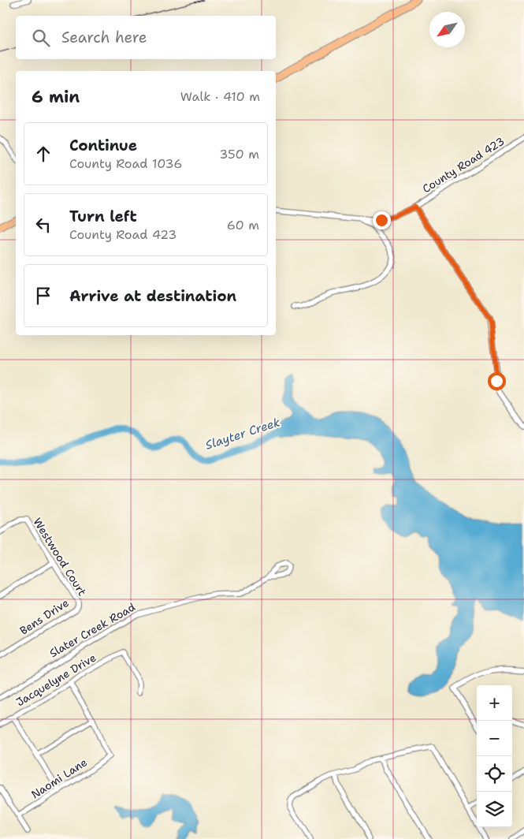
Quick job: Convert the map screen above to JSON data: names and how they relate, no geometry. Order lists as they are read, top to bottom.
{
  "streets": {
    "street": [
      "County Road 423",
      "Westwood Court",
      "Bens Drive",
      "Slater Creek Road",
      "Jacquelyne Drive",
      "Naomi Lane"
    ]
  },
  "crossings": [
    ["Westwood Court", "Bens Drive"]
  ],
  "water": ["Slayter Creek"],
  "north": "bottom left",
  "page": {
    "search": "Search here",
    "heading": ["6 min", "Walk · 410 m"],
    "list": [
      ["Continue", "County Road 1036", "350 m"],
      ["Turn left", "County Road 423", "60 m"],
      "Arrive at destination"
    ],
    "map_buttons": ["+", "−"]
  }
}
